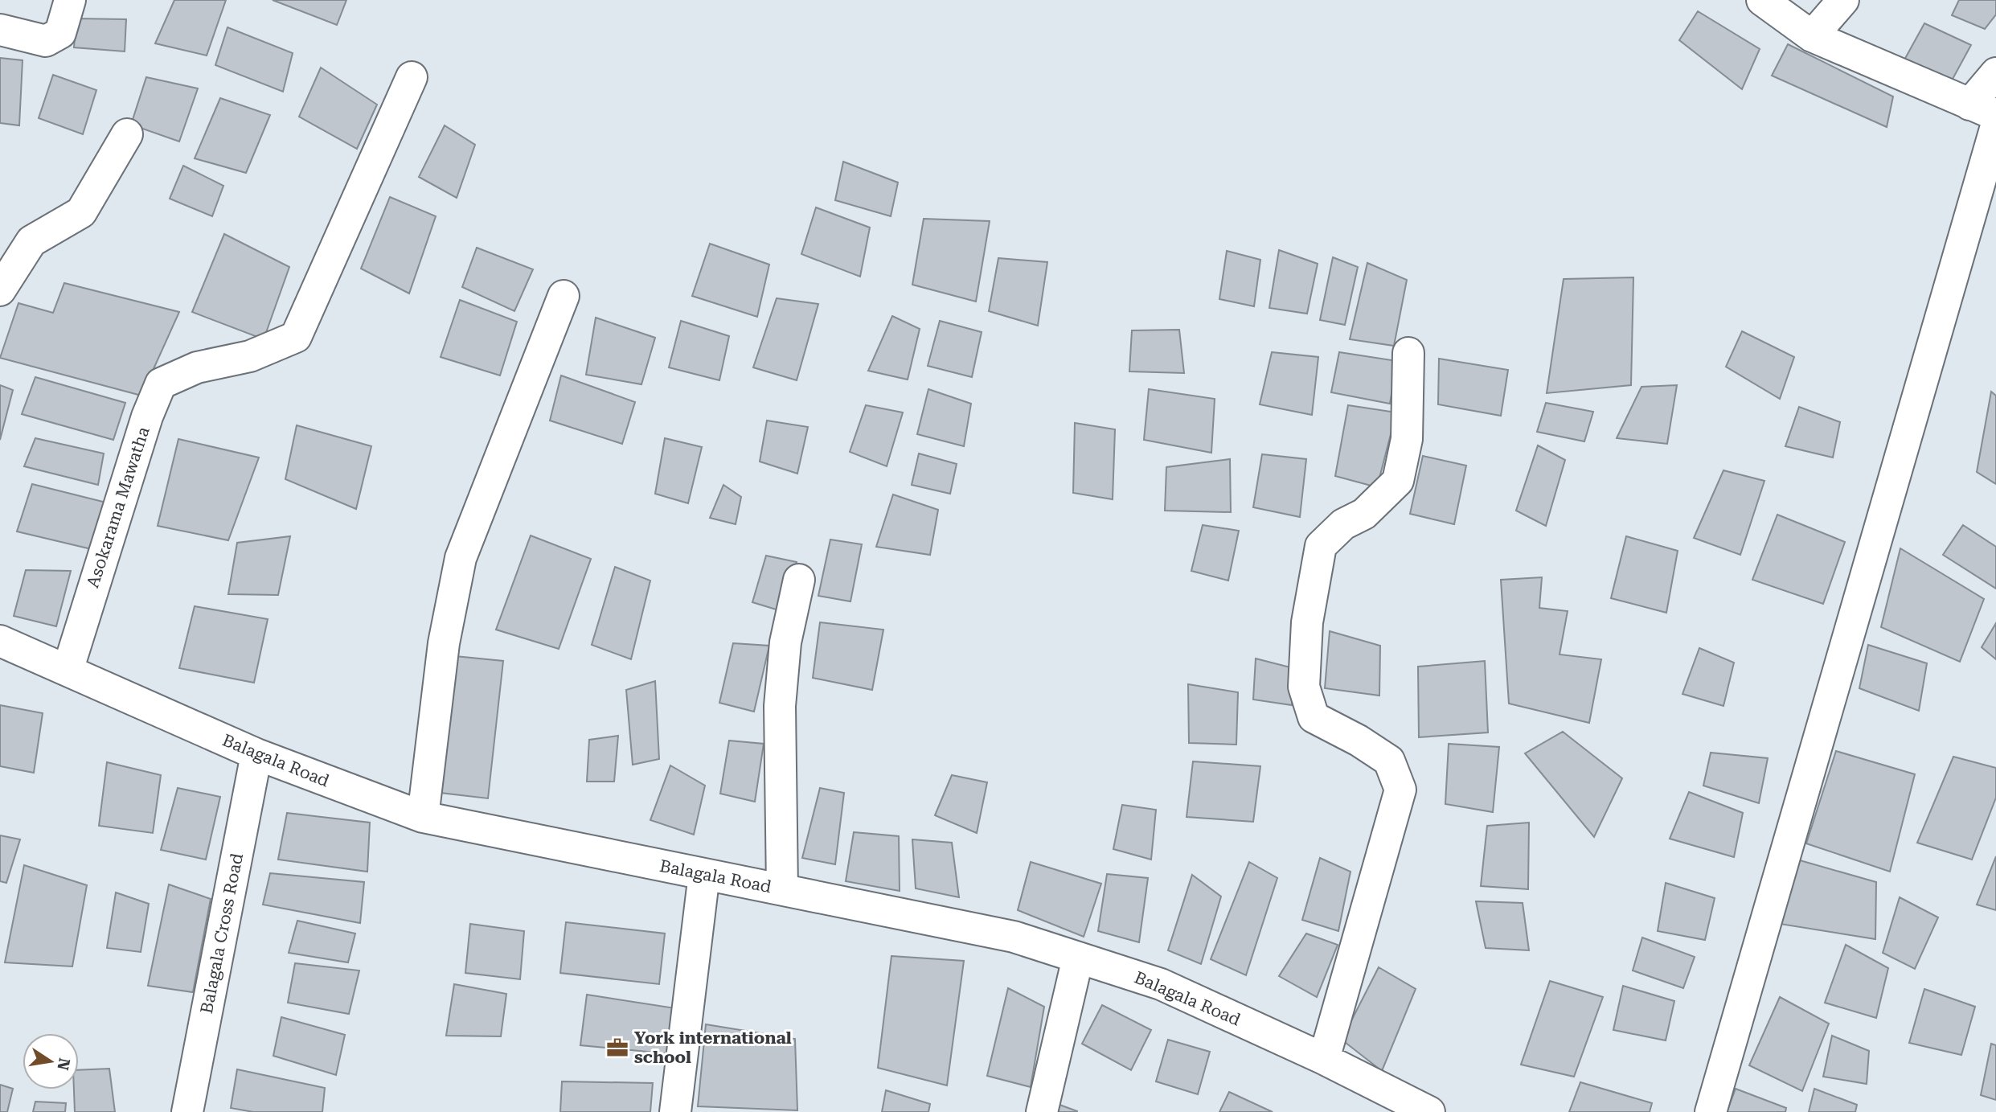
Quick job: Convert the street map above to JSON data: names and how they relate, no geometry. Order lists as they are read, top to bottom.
{
  "streets": {
    "street": ["Asokarama Mawatha", "Balagala Road", "Balagala Cross Road"]
  },
  "crossings": [
    ["Asokarama Mawatha", "Balagala Road"],
    ["Balagala Road", "Balagala Cross Road"]
  ],
  "places": {
    "office": ["York international school"]
  },
  "north": "right"
}
